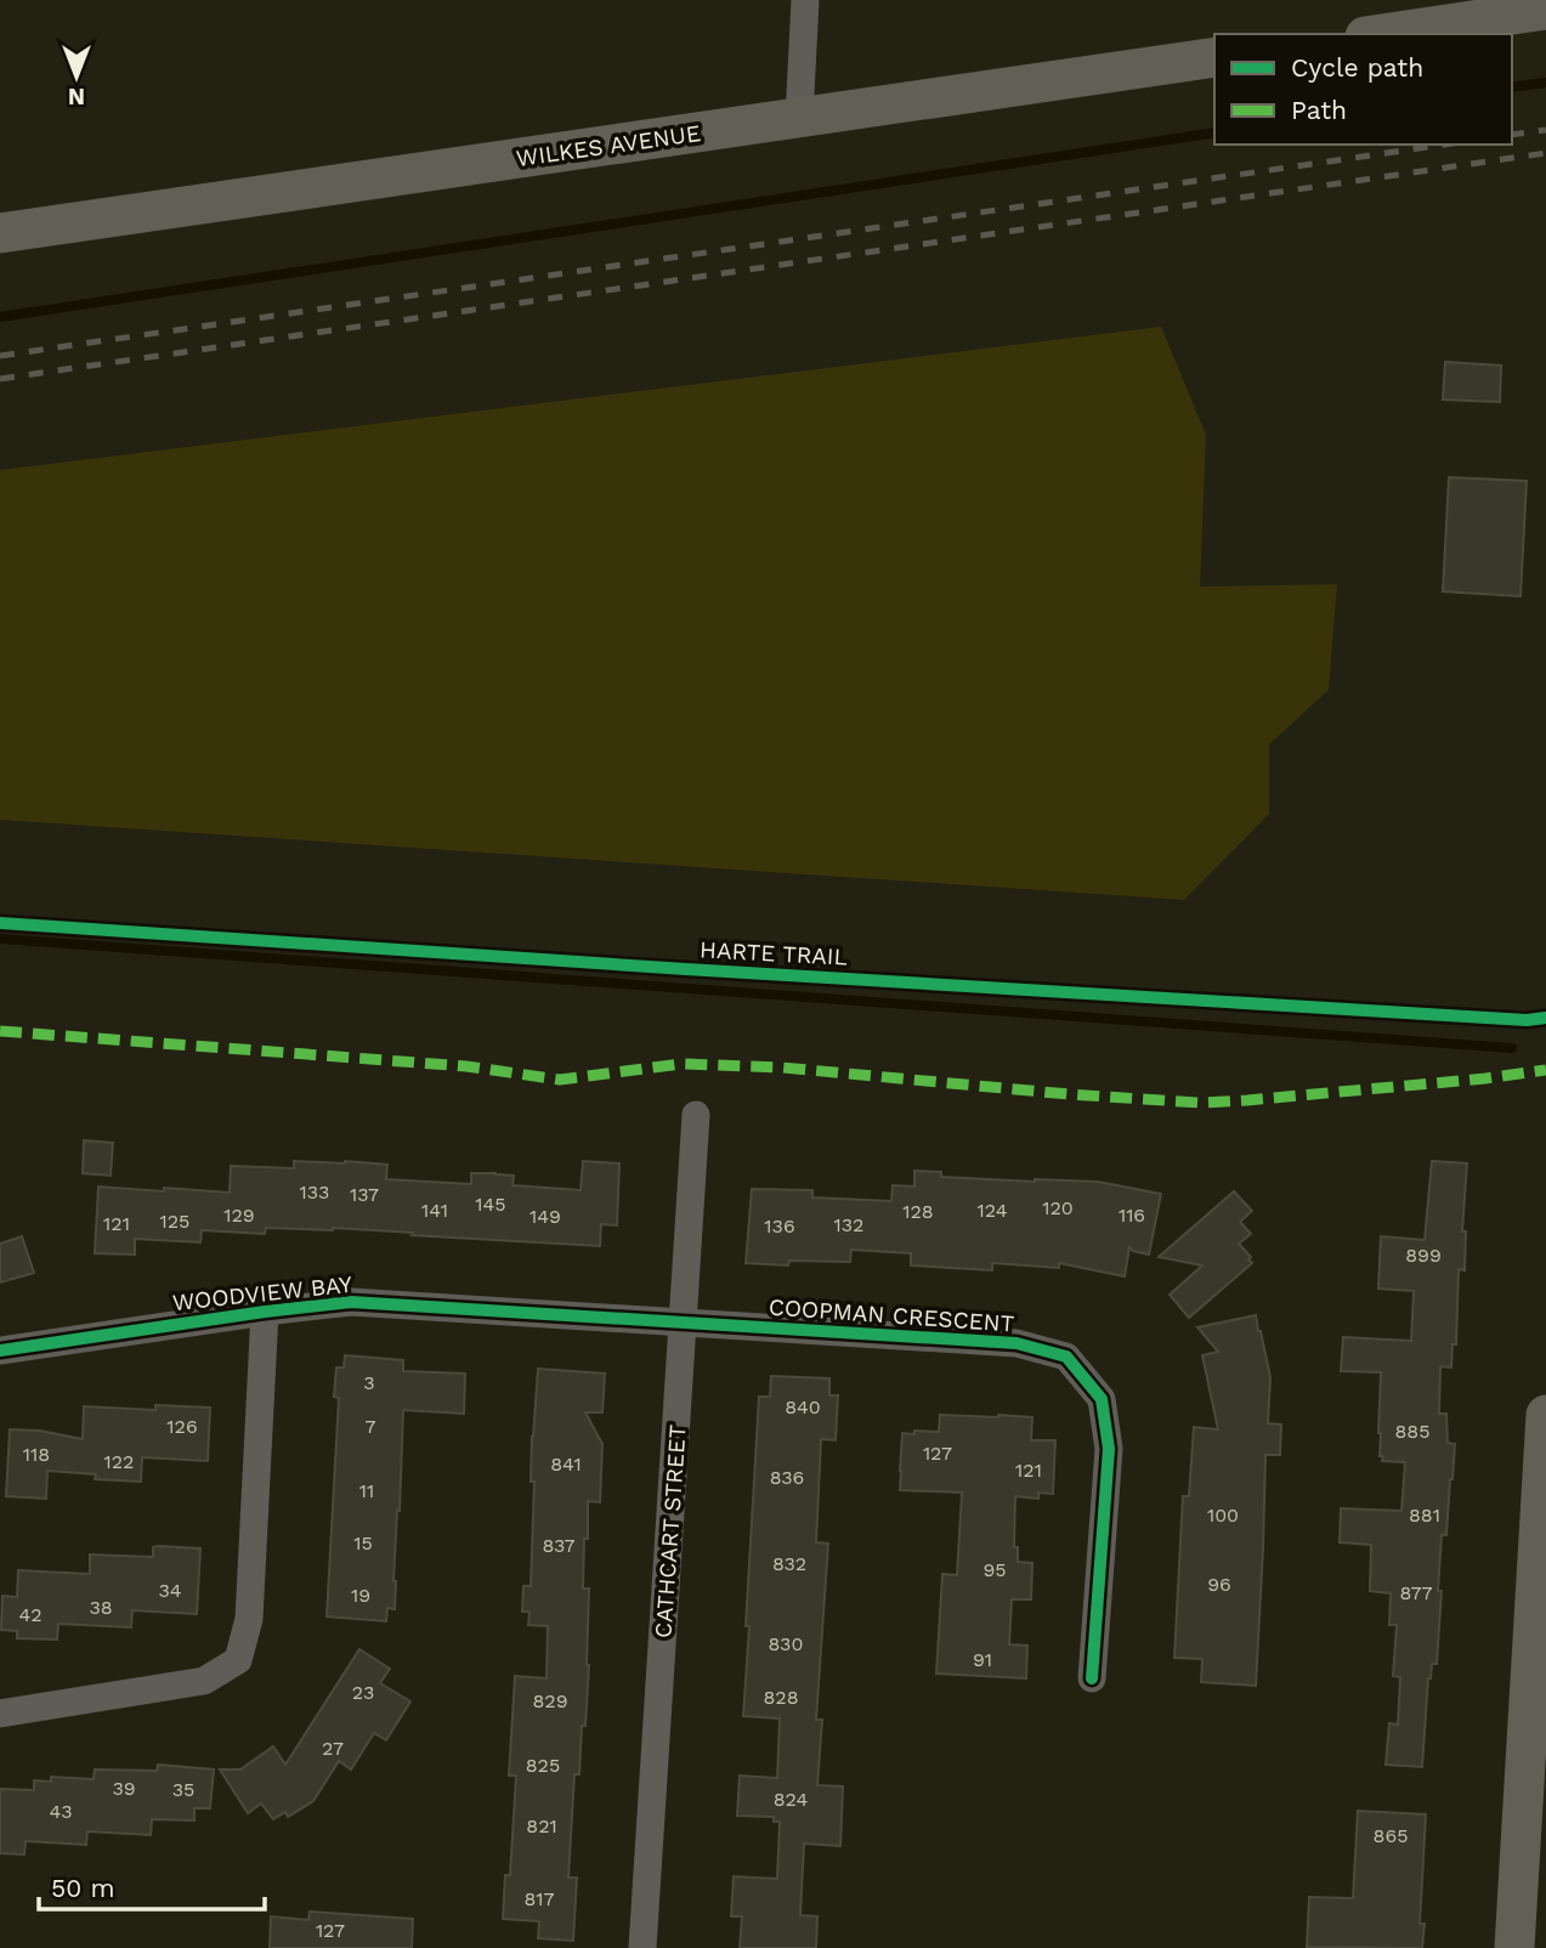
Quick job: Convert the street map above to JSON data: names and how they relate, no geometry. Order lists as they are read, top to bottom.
{
  "streets": {
    "main road": ["WILKES AVENUE"],
    "street": ["WOODVIEW BAY", "COOPMAN CRESCENT", "CATHCART STREET"],
    "cycle path": ["HARTE TRAIL"]
  },
  "crossings": [
    ["WOODVIEW BAY", "COOPMAN CRESCENT"],
    ["WOODVIEW BAY", "CATHCART STREET"],
    ["COOPMAN CRESCENT", "CATHCART STREET"]
  ],
  "house_numbers": [
    "133",
    "137",
    "145",
    "120",
    "141",
    "124",
    "128",
    "129",
    "116",
    "149",
    "125",
    "121",
    "132",
    "136",
    "899",
    "3",
    "840",
    "126",
    "7",
    "885",
    "127",
    "118",
    "122",
    "841",
    "121",
    "836",
    "11",
    "100",
    "881",
    "15",
    "837",
    "832",
    "95",
    "96",
    "34",
    "877",
    "19",
    "38",
    "42",
    "830",
    "91",
    "23",
    "828",
    "829",
    "27",
    "825",
    "39",
    "35",
    "824",
    "43",
    "821",
    "865",
    "817",
    "127"
  ],
  "legend": ["Cycle path", "Path"],
  "scale_bar": "50 m",
  "north": "bottom"
}
